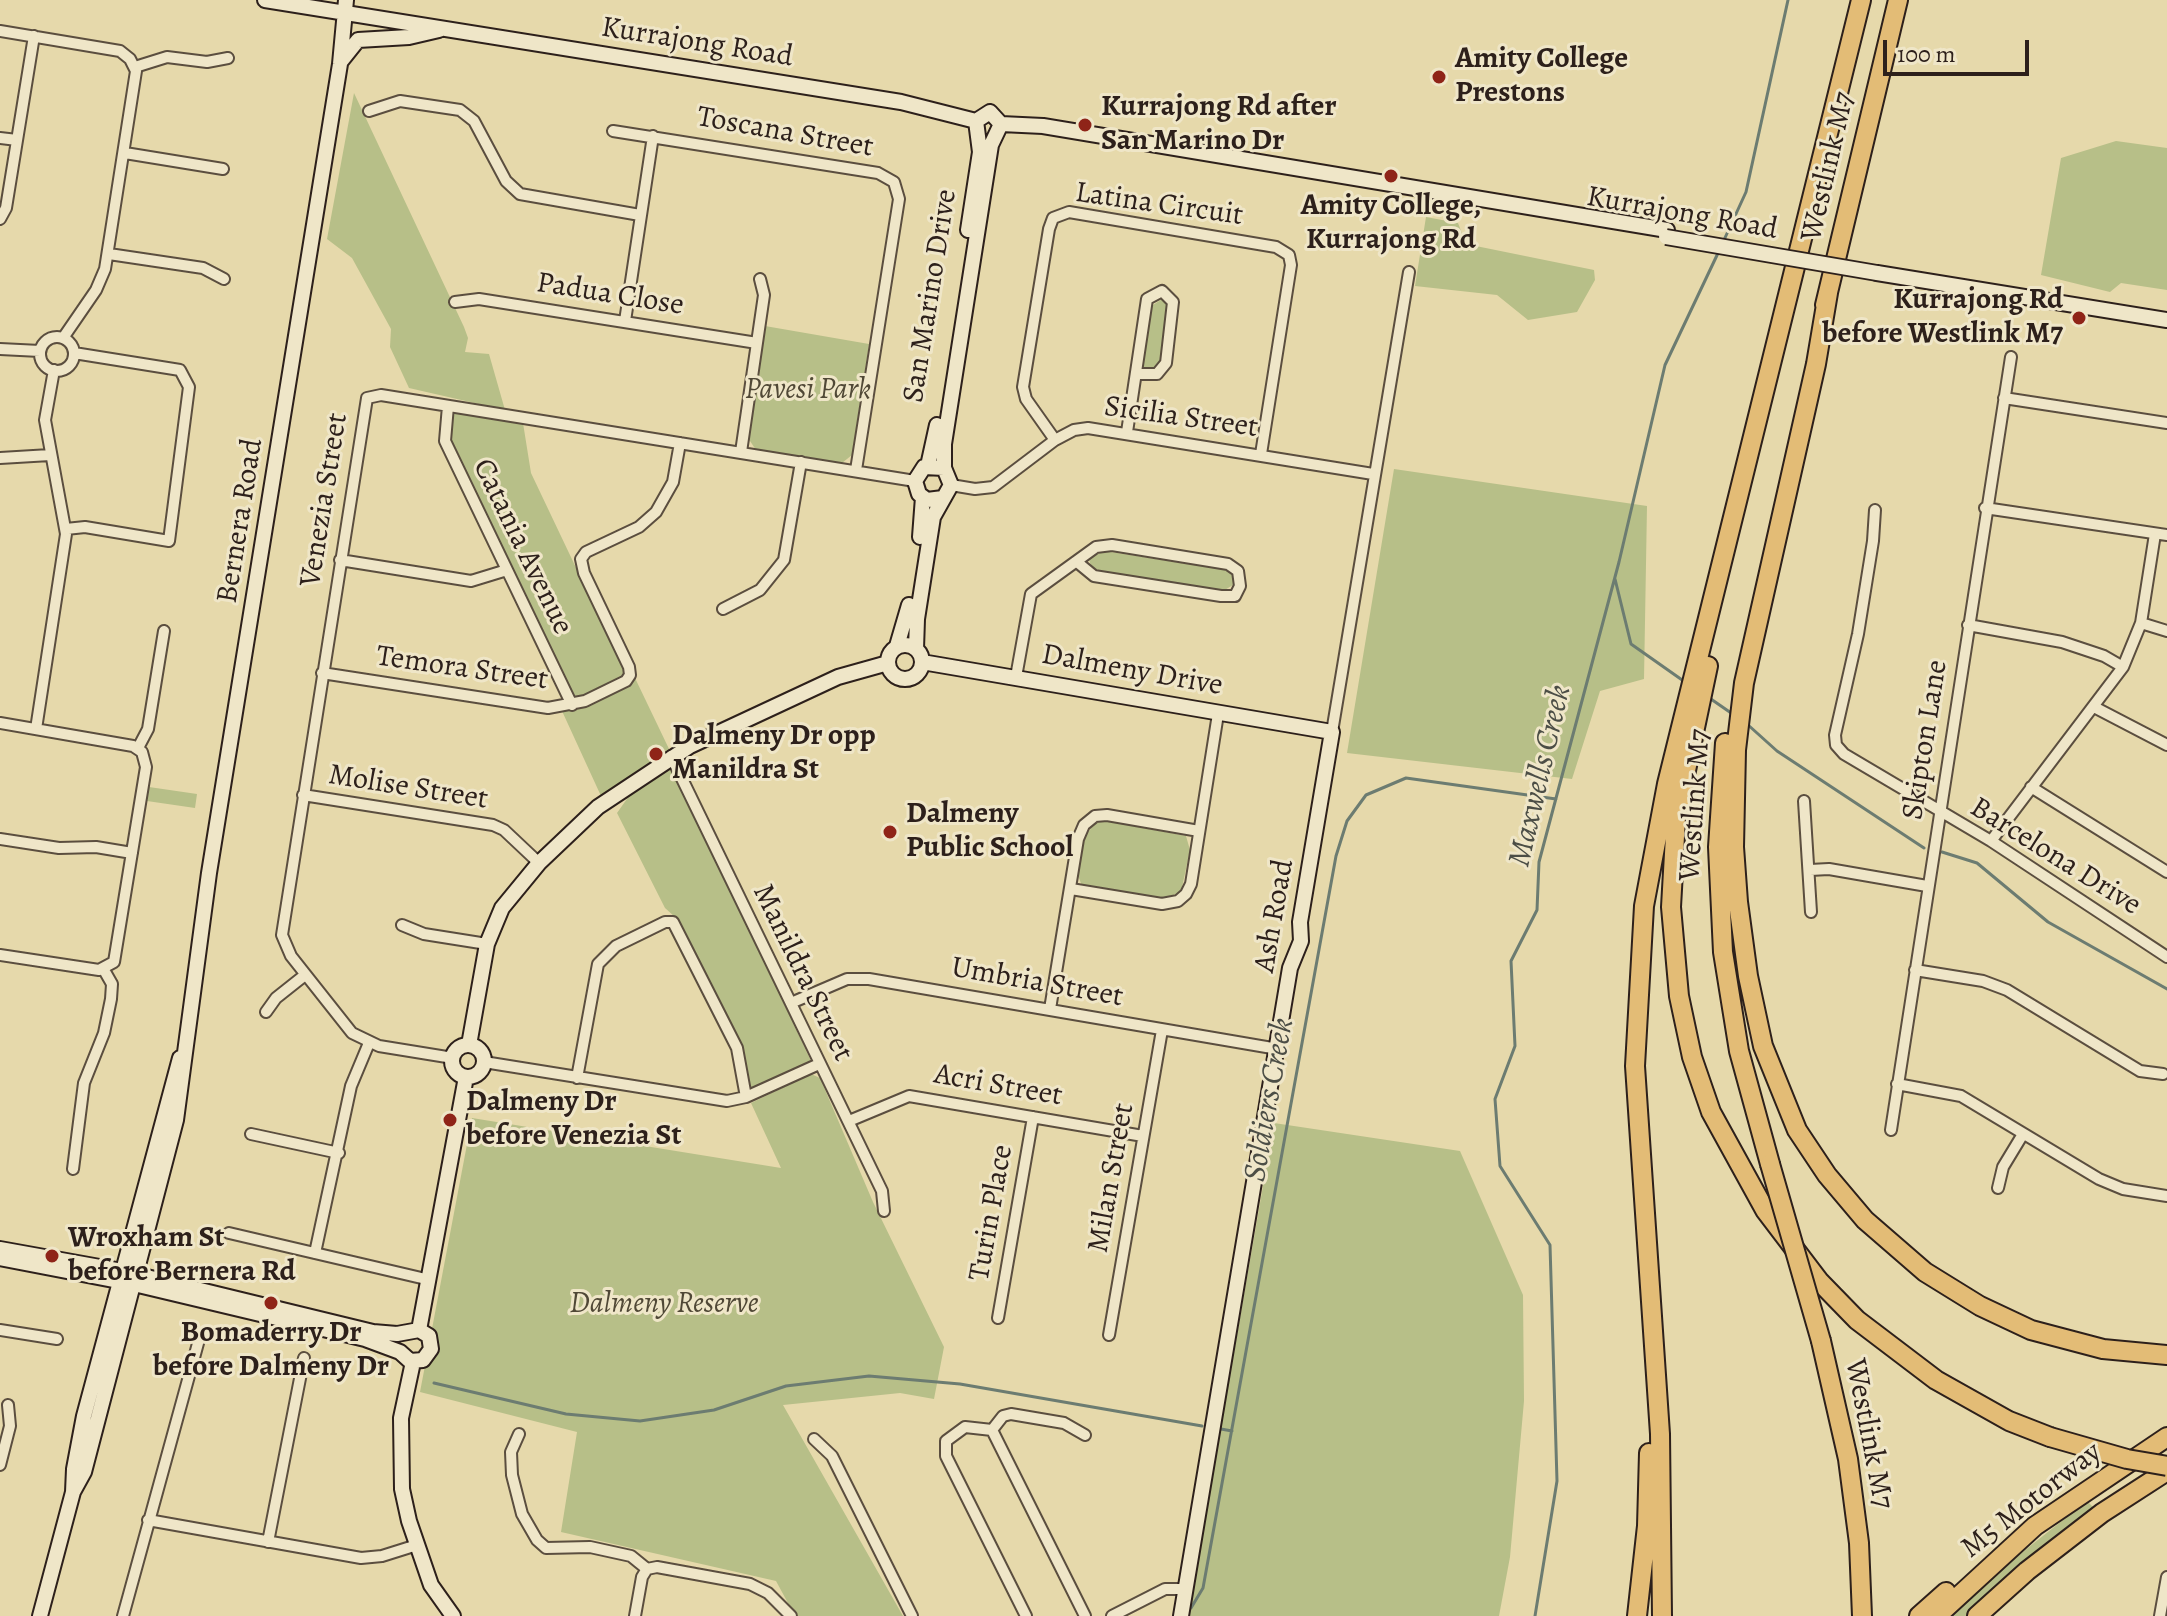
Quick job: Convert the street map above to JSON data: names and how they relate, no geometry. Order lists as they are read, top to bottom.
{
  "streets": {
    "highway": ["Westlink M7", "M5 Motorway"],
    "street": [
      "Kurrajong Road",
      "Toscana Street",
      "Latina Circuit",
      "Padua Close",
      "San Marino Drive",
      "Sicilia Street",
      "Venezia Street",
      "Bernera Road",
      "Catania Avenue",
      "Temora Street",
      "Dalmeny Drive",
      "Skipton Lane",
      "Molise Street",
      "Barcelona Drive",
      "Ash Road",
      "Manildra Street",
      "Umbria Street",
      "Acri Street",
      "Milan Street",
      "Turin Place"
    ]
  },
  "crossings": [
    ["Kurrajong Road", "San Marino Drive"],
    ["Kurrajong Road", "Bernera Road"],
    ["Toscana Street", "Venezia Street"],
    ["Latina Circuit", "Sicilia Street"],
    ["San Marino Drive", "Sicilia Street"],
    ["San Marino Drive", "Venezia Street"],
    ["Sicilia Street", "Venezia Street"],
    ["Sicilia Street", "Ash Road"],
    ["Venezia Street", "Catania Avenue"],
    ["Venezia Street", "Temora Street"],
    ["Venezia Street", "Molise Street"],
    ["Catania Avenue", "Temora Street"],
    ["Dalmeny Drive", "Ash Road"],
    ["Skipton Lane", "Barcelona Drive"],
    ["Ash Road", "Umbria Street"],
    ["Manildra Street", "Umbria Street"],
    ["Manildra Street", "Acri Street"],
    ["Umbria Street", "Milan Street"],
    ["Acri Street", "Milan Street"],
    ["Acri Street", "Turin Place"]
  ],
  "water": ["Maxwells Creek", "Soldiers Creek"],
  "parks": ["Pavesi Park", "Dalmeny Reserve"],
  "places": [
    "Amity College Prestons",
    "Kurrajong Rd after San Marino Dr",
    "Amity College, Kurrajong Rd",
    "Kurrajong Rd before Westlink M7",
    "Dalmeny Dr opp Manildra St",
    "Dalmeny Public School",
    "Dalmeny Dr before Venezia St",
    "Wroxham St before Bernera Rd",
    "Bomaderry Dr before Dalmeny Dr"
  ],
  "scale_bar": "100 m"
}
